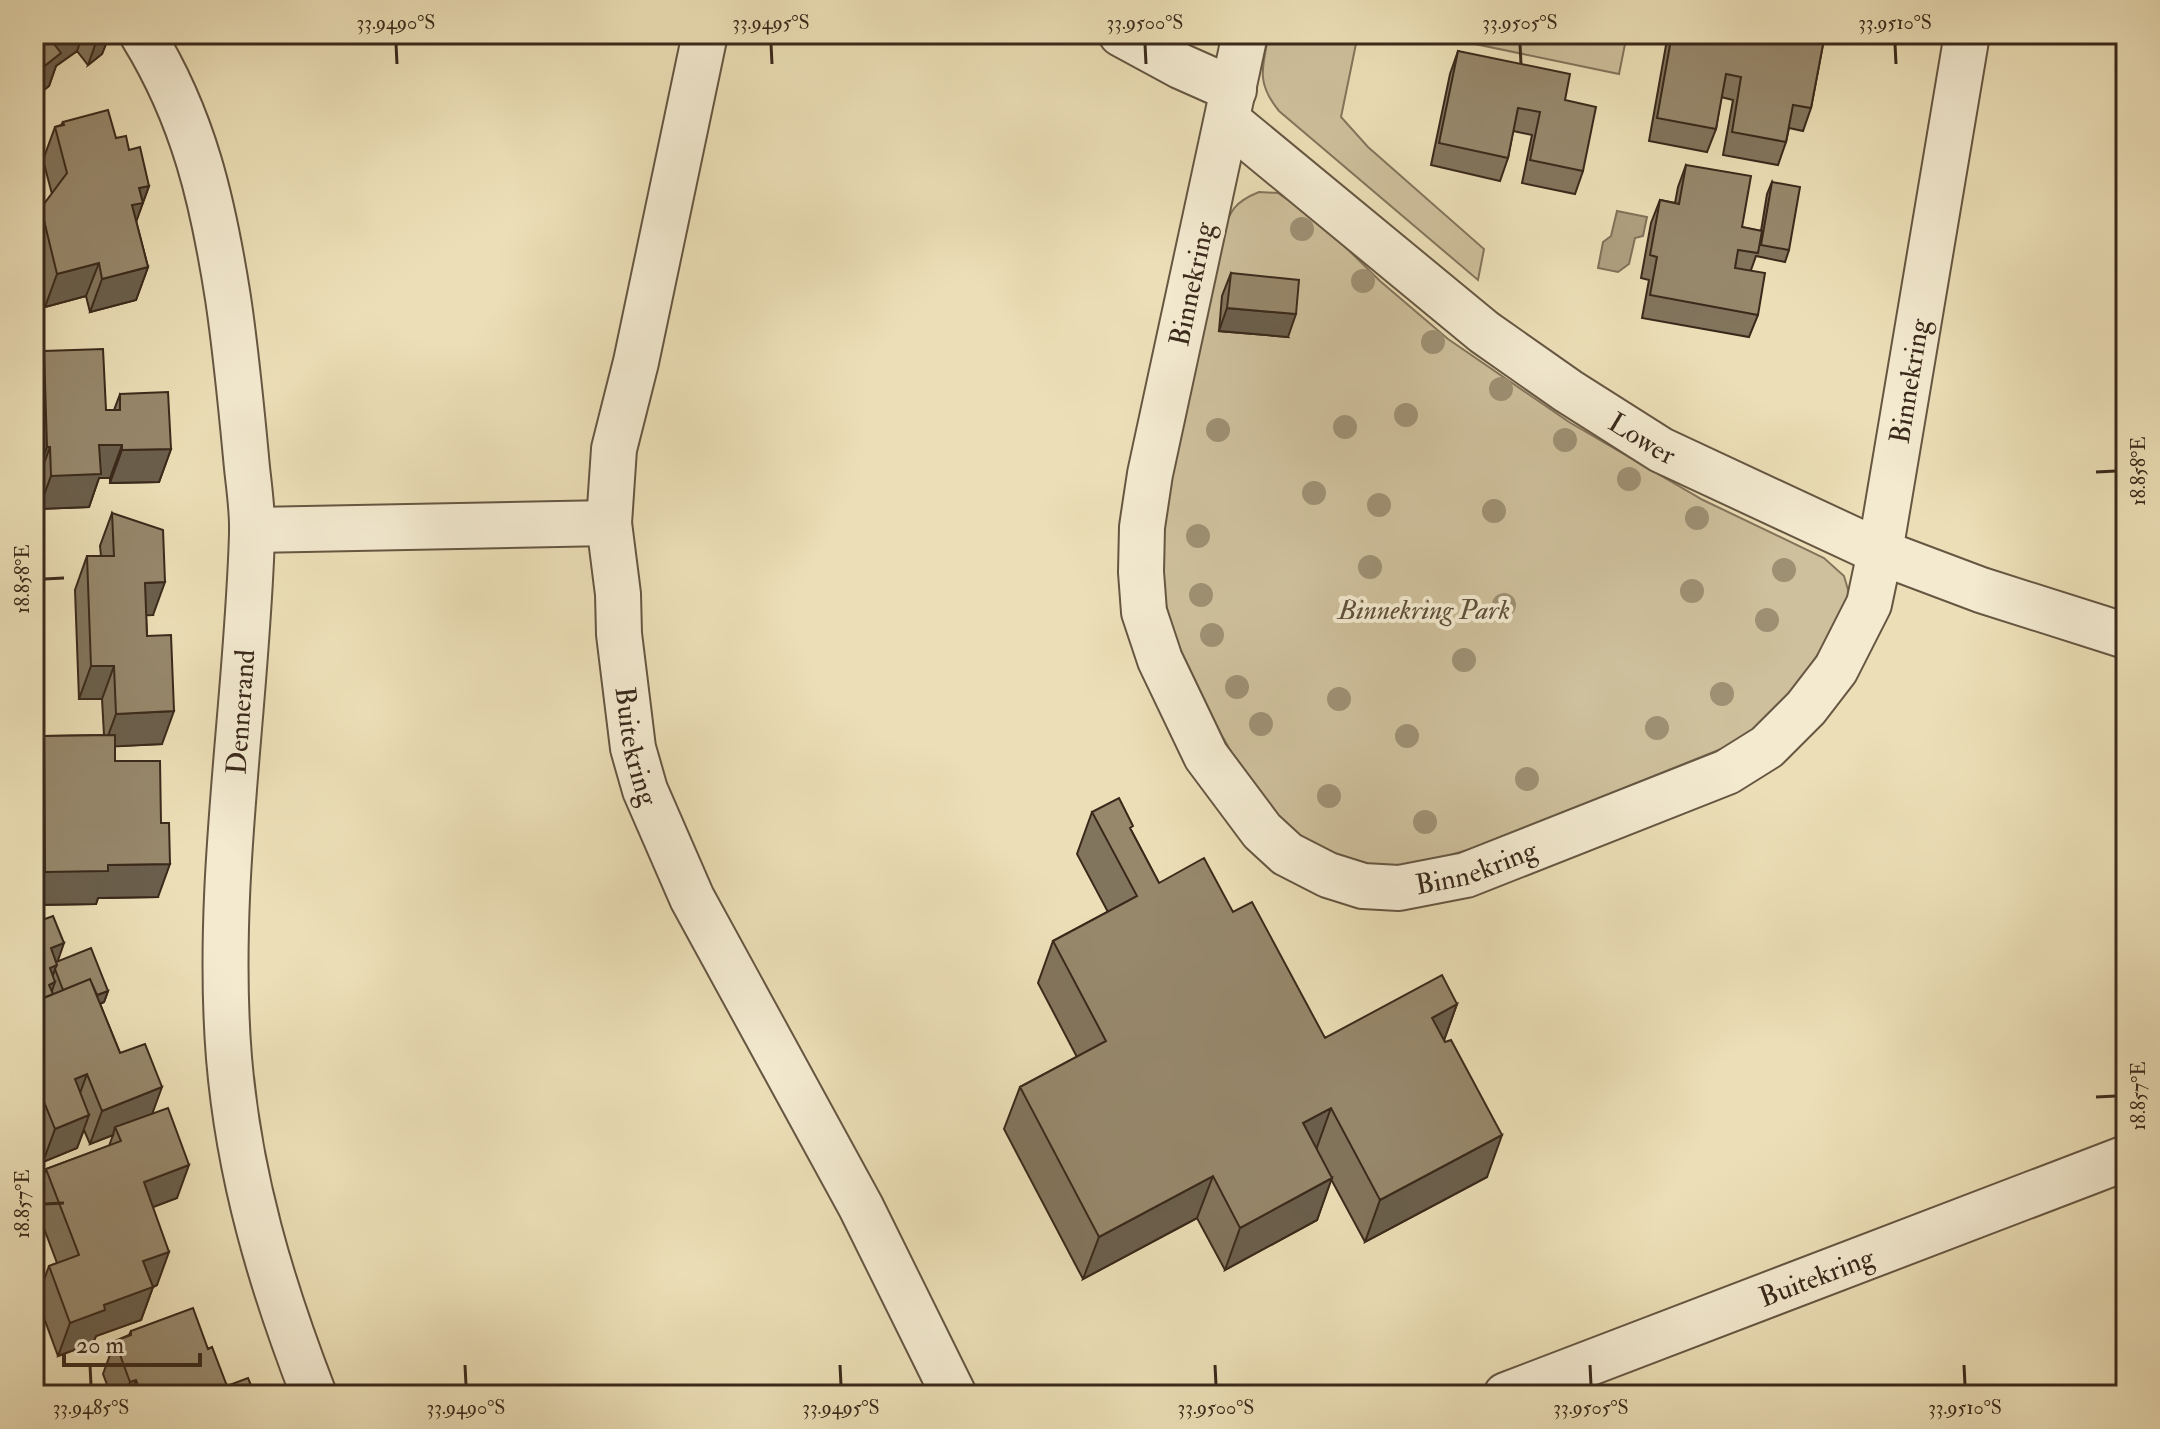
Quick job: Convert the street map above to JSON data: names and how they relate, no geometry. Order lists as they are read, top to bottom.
{
  "streets": {
    "street": [
      "Binnekring",
      "Lower",
      "Dennerand",
      "Buitekring"
    ]
  },
  "crossings": [
    ["Binnekring", "Lower"]
  ],
  "parks": ["Binnekring Park"],
  "scale_bar": "20 m",
  "coordinates": [
    "33.9490°S",
    "33.9495°S",
    "33.9500°S",
    "33.9505°S",
    "33.9510°S",
    "18.858°E",
    "18.857°E",
    "33.9485°S"
  ]
}
